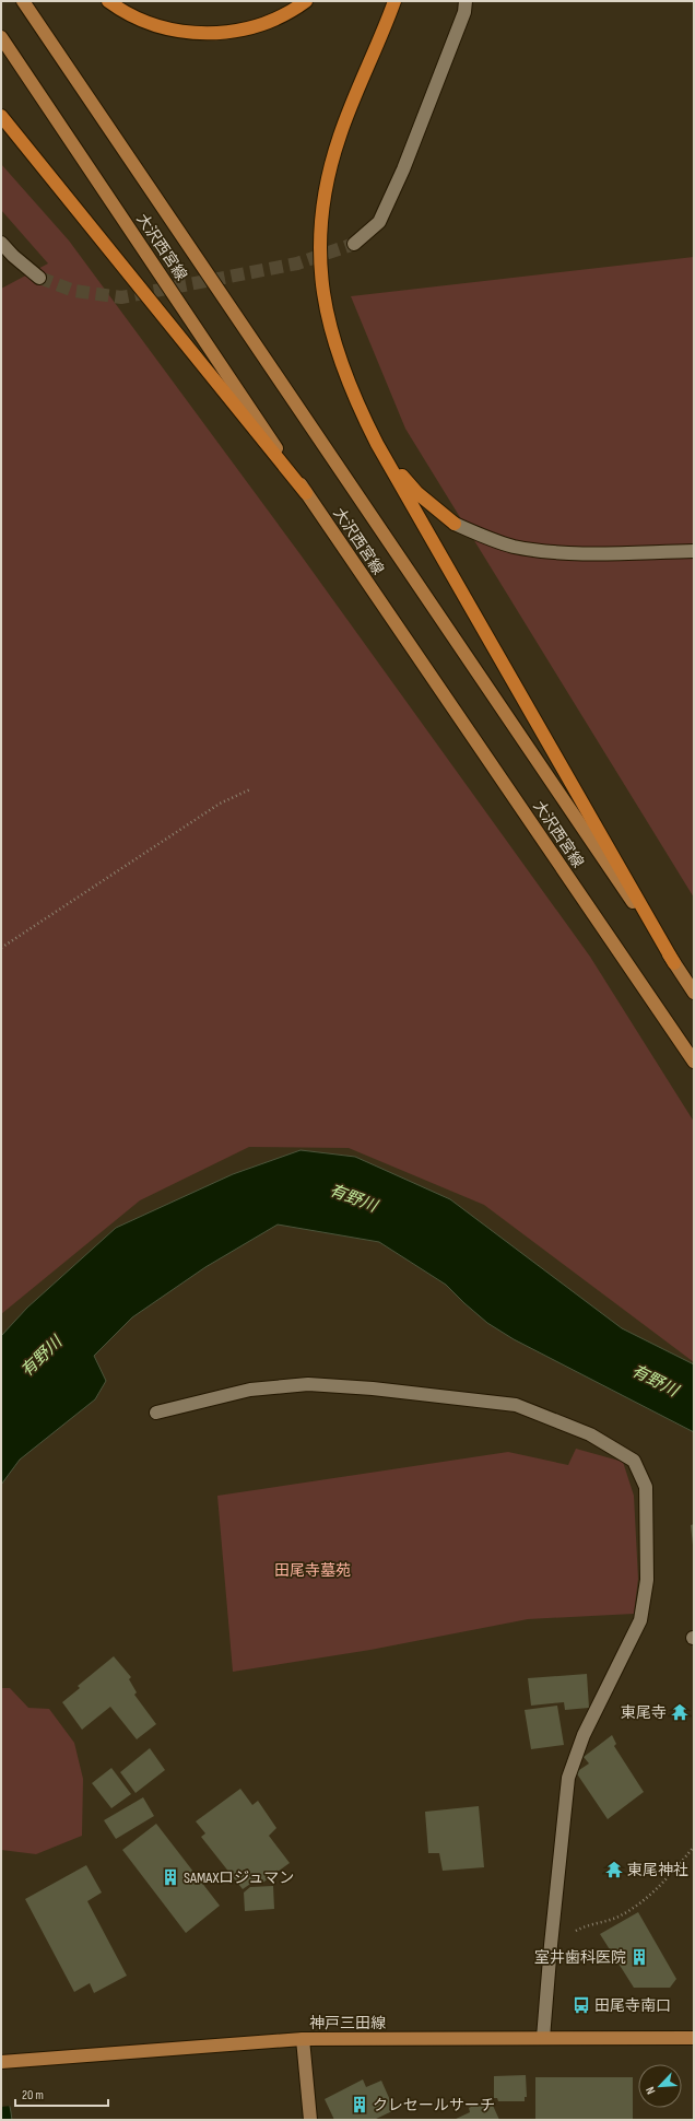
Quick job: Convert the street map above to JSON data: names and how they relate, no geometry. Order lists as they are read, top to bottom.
{
  "streets": {
    "main road": ["大沢西宮線", "神戸三田線"]
  },
  "water": ["有野川"],
  "parks": ["田尾寺墓苑"],
  "places": {
    "temple": ["東尾寺", "東尾神社"],
    "building": ["SAMAXロジュマン", "室井歯科医院", "クレセールサーチ"],
    "bus stop": ["田尾寺南口"]
  },
  "scale_bar": "20 m",
  "north": "bottom left"
}
